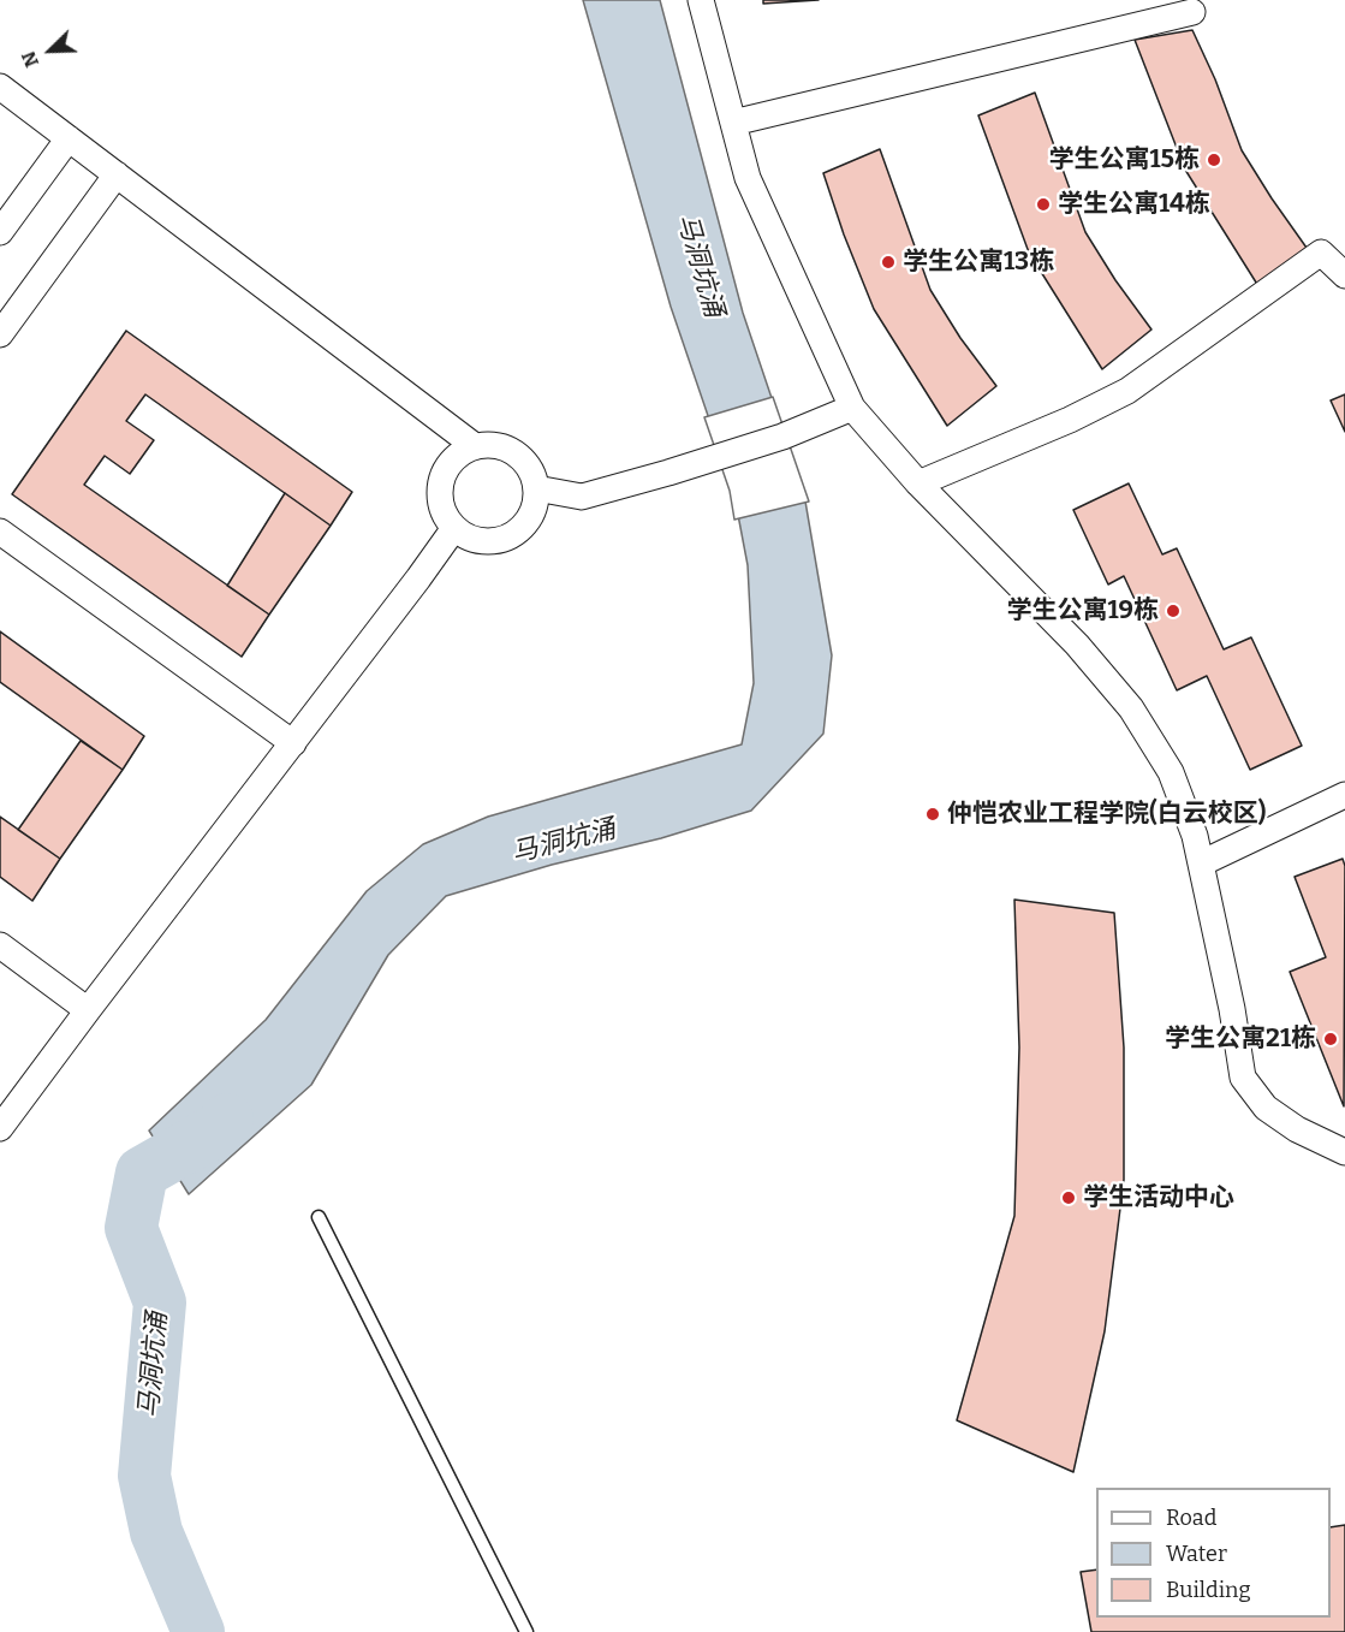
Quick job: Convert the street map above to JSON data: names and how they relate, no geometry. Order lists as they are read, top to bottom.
{
  "water": ["马洞坑涌"],
  "places": [
    "学生公寓15栋",
    "学生公寓14栋",
    "学生公寓13栋",
    "学生公寓19栋",
    "仲恺农业工程学院(白云校区)",
    "学生公寓21栋",
    "学生活动中心"
  ],
  "legend": ["Road", "Water", "Building"],
  "north": "bottom left"
}
